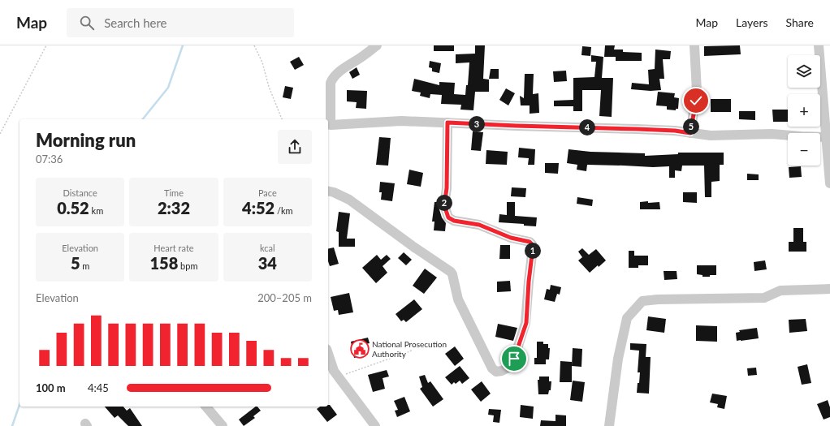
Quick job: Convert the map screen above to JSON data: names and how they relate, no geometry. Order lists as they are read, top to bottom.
{
  "places": {
    "public building": ["National Prosecution Authority"]
  },
  "page": {
    "header": "Map",
    "search": "Search here",
    "nav": ["Map", "Layers", "Share"],
    "map_buttons": ["+", "−"],
    "pins": [
      "3",
      "5",
      "4",
      "2",
      "1"
    ],
    "heading": ["Morning run", "07:36"],
    "stats": [
      ["Distance", "0.52 km"],
      ["Time", "2:32"],
      ["Pace", "4:52 /km"],
      ["Elevation", "5 m"],
      ["Heart rate", "158 bpm"],
      ["kcal", "34"]
    ],
    "chart": ["Elevation", "200–205 m"],
    "list": [
      {
        "name": "100 m",
        "note": "4:45"
      }
    ]
  }
}
